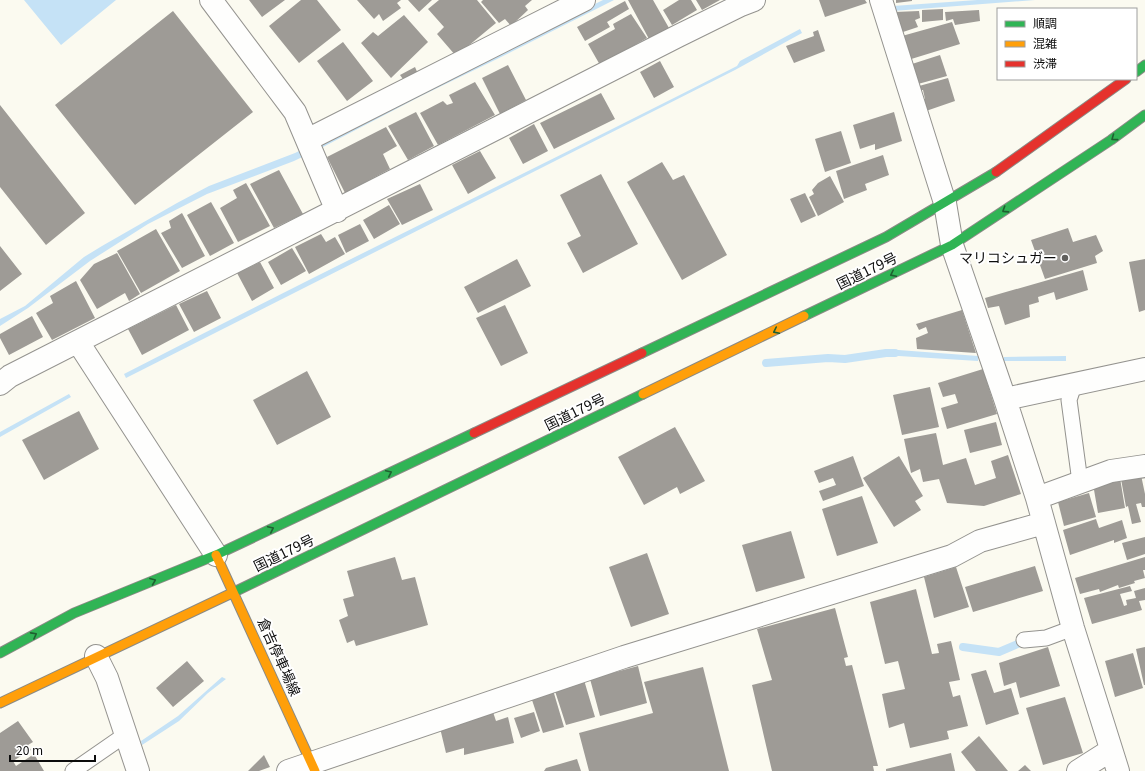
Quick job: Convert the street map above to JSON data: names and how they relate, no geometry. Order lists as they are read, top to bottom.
{
  "streets": {
    "main road": ["国道179号", "倉吉停車場線"]
  },
  "crossings": [
    ["国道179号", "倉吉停車場線"]
  ],
  "places": ["マリコシュガー"],
  "legend": ["順調", "混雑", "渋滞"],
  "scale_bar": "20 m"
}
